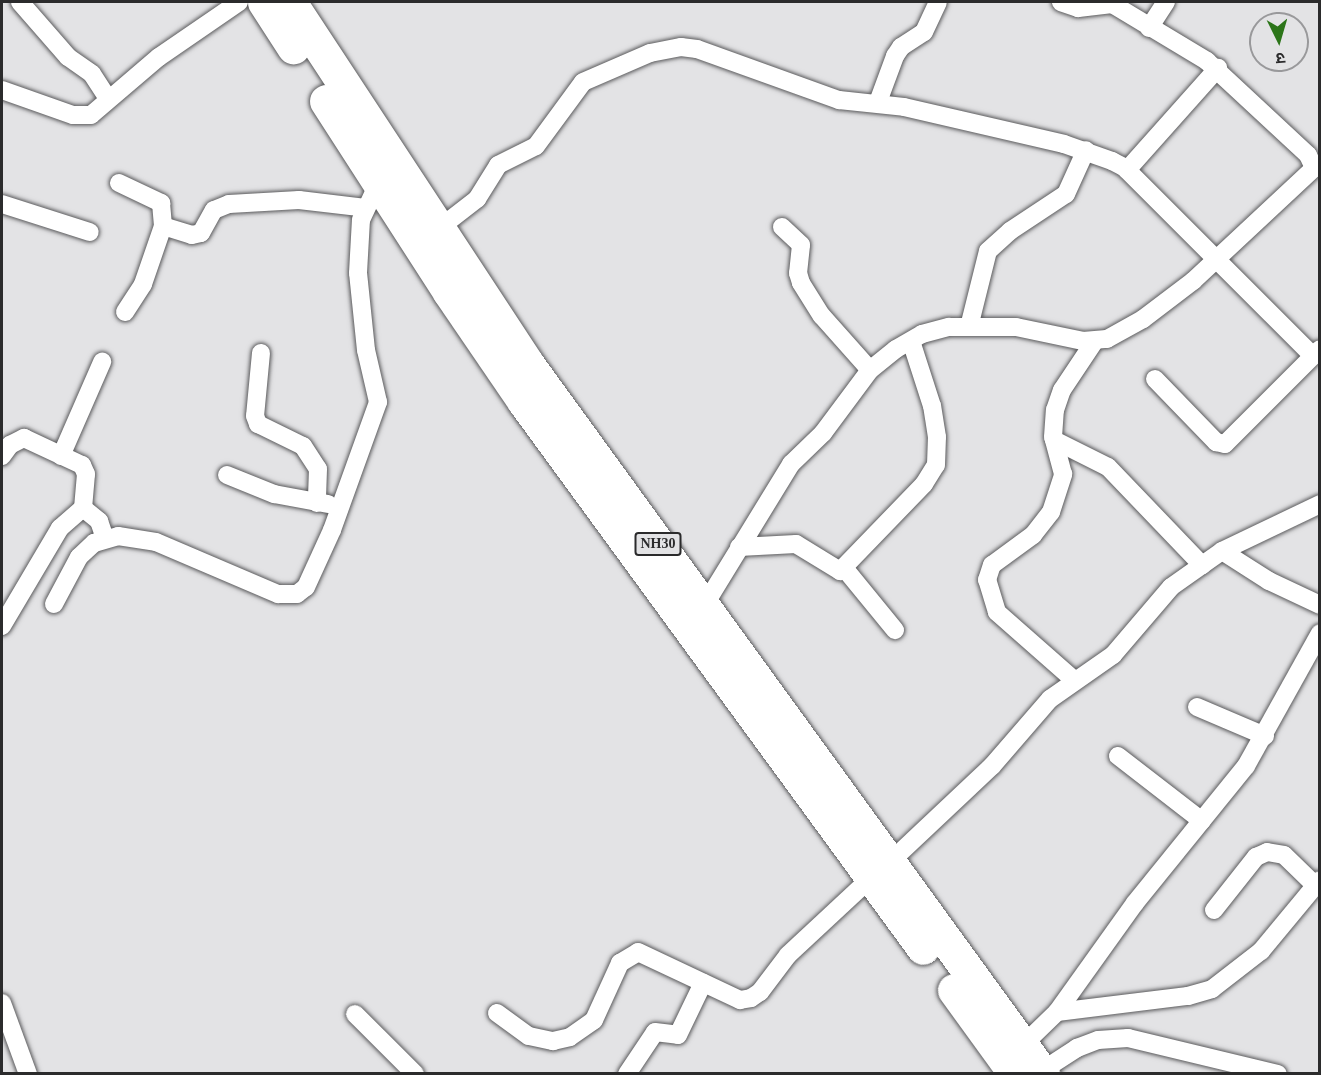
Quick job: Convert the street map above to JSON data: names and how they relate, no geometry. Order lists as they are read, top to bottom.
{
  "streets": {
    "highway": ["NH30"]
  },
  "north": "bottom"
}
